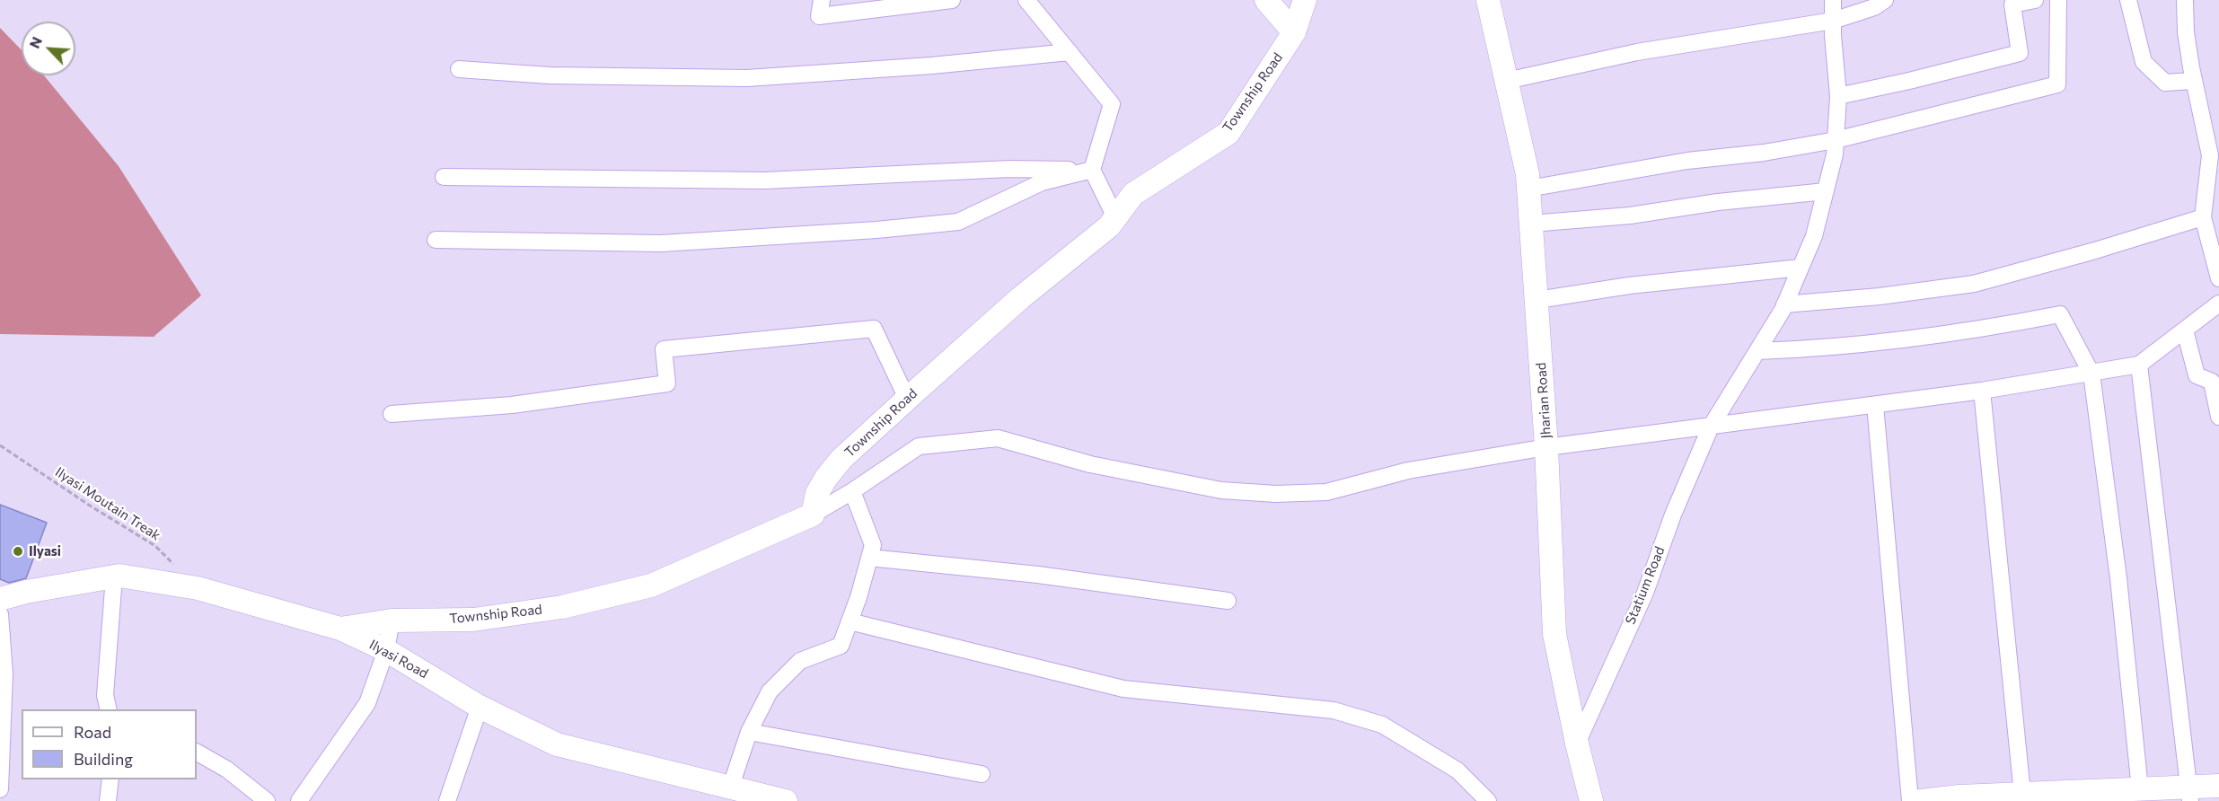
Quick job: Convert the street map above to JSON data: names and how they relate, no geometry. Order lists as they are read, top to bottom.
{
  "streets": {
    "street": [
      "Township Road",
      "Jharian Road",
      "Statium Road",
      "Ilyasi Road"
    ],
    "path": ["Ilyasi Moutain Treak"]
  },
  "crossings": [
    ["Township Road", "Ilyasi Road"],
    ["Jharian Road", "Statium Road"]
  ],
  "places": ["Ilyasi"],
  "legend": ["Road", "Building"],
  "north": "top left"
}
